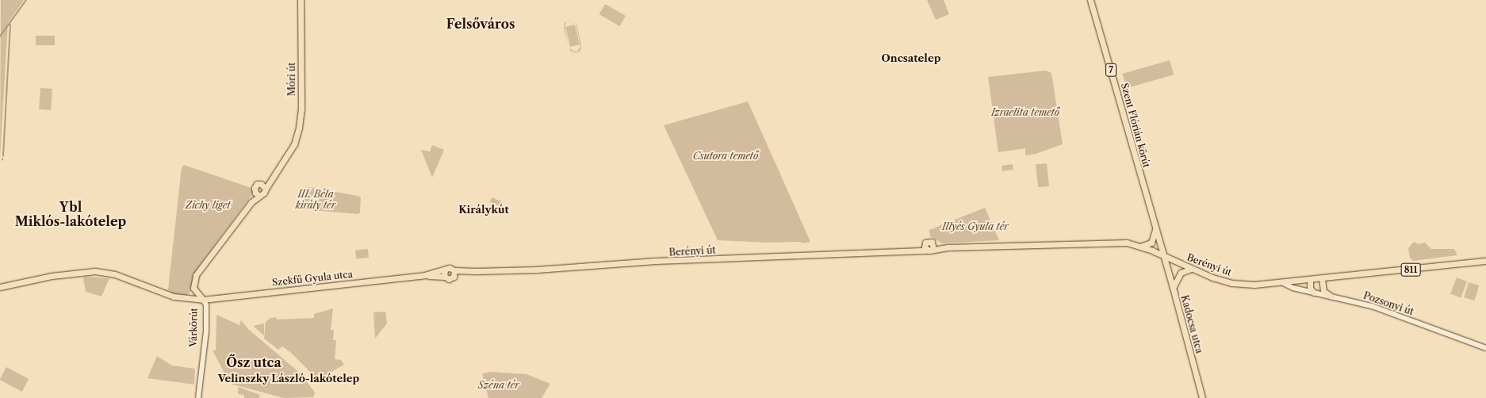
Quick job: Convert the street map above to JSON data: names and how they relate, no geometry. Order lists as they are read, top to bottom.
{
  "streets": {
    "main road": [
      "7",
      "Móri út",
      "Szent Flórián körút",
      "Berényi út",
      "811",
      "Szekfű Gyula utca",
      "Kadocsa utca"
    ],
    "street": ["Pozsonyi út", "Várkörút"]
  },
  "crossings": [
    ["Szent Flórián körút", "Berényi út"],
    ["Szent Flórián körút", "Kadocsa utca"],
    ["Berényi út", "Szekfű Gyula utca"],
    ["Berényi út", "Pozsonyi út"],
    ["Berényi út", "Kadocsa utca"],
    ["Szekfű Gyula utca", "Várkörút"]
  ],
  "districts": [
    "Felsőváros",
    "Oncsatelep",
    "Ybl Miklós-lakótelep",
    "Királykút",
    "Ősz utca",
    "Velinszky László-lakótelep"
  ],
  "parks": [
    "Izraelita temető",
    "Csutora temető",
    "III. Béla király tér",
    "Zichy liget",
    "Illyés Gyula tér",
    "Széna tér"
  ]
}
